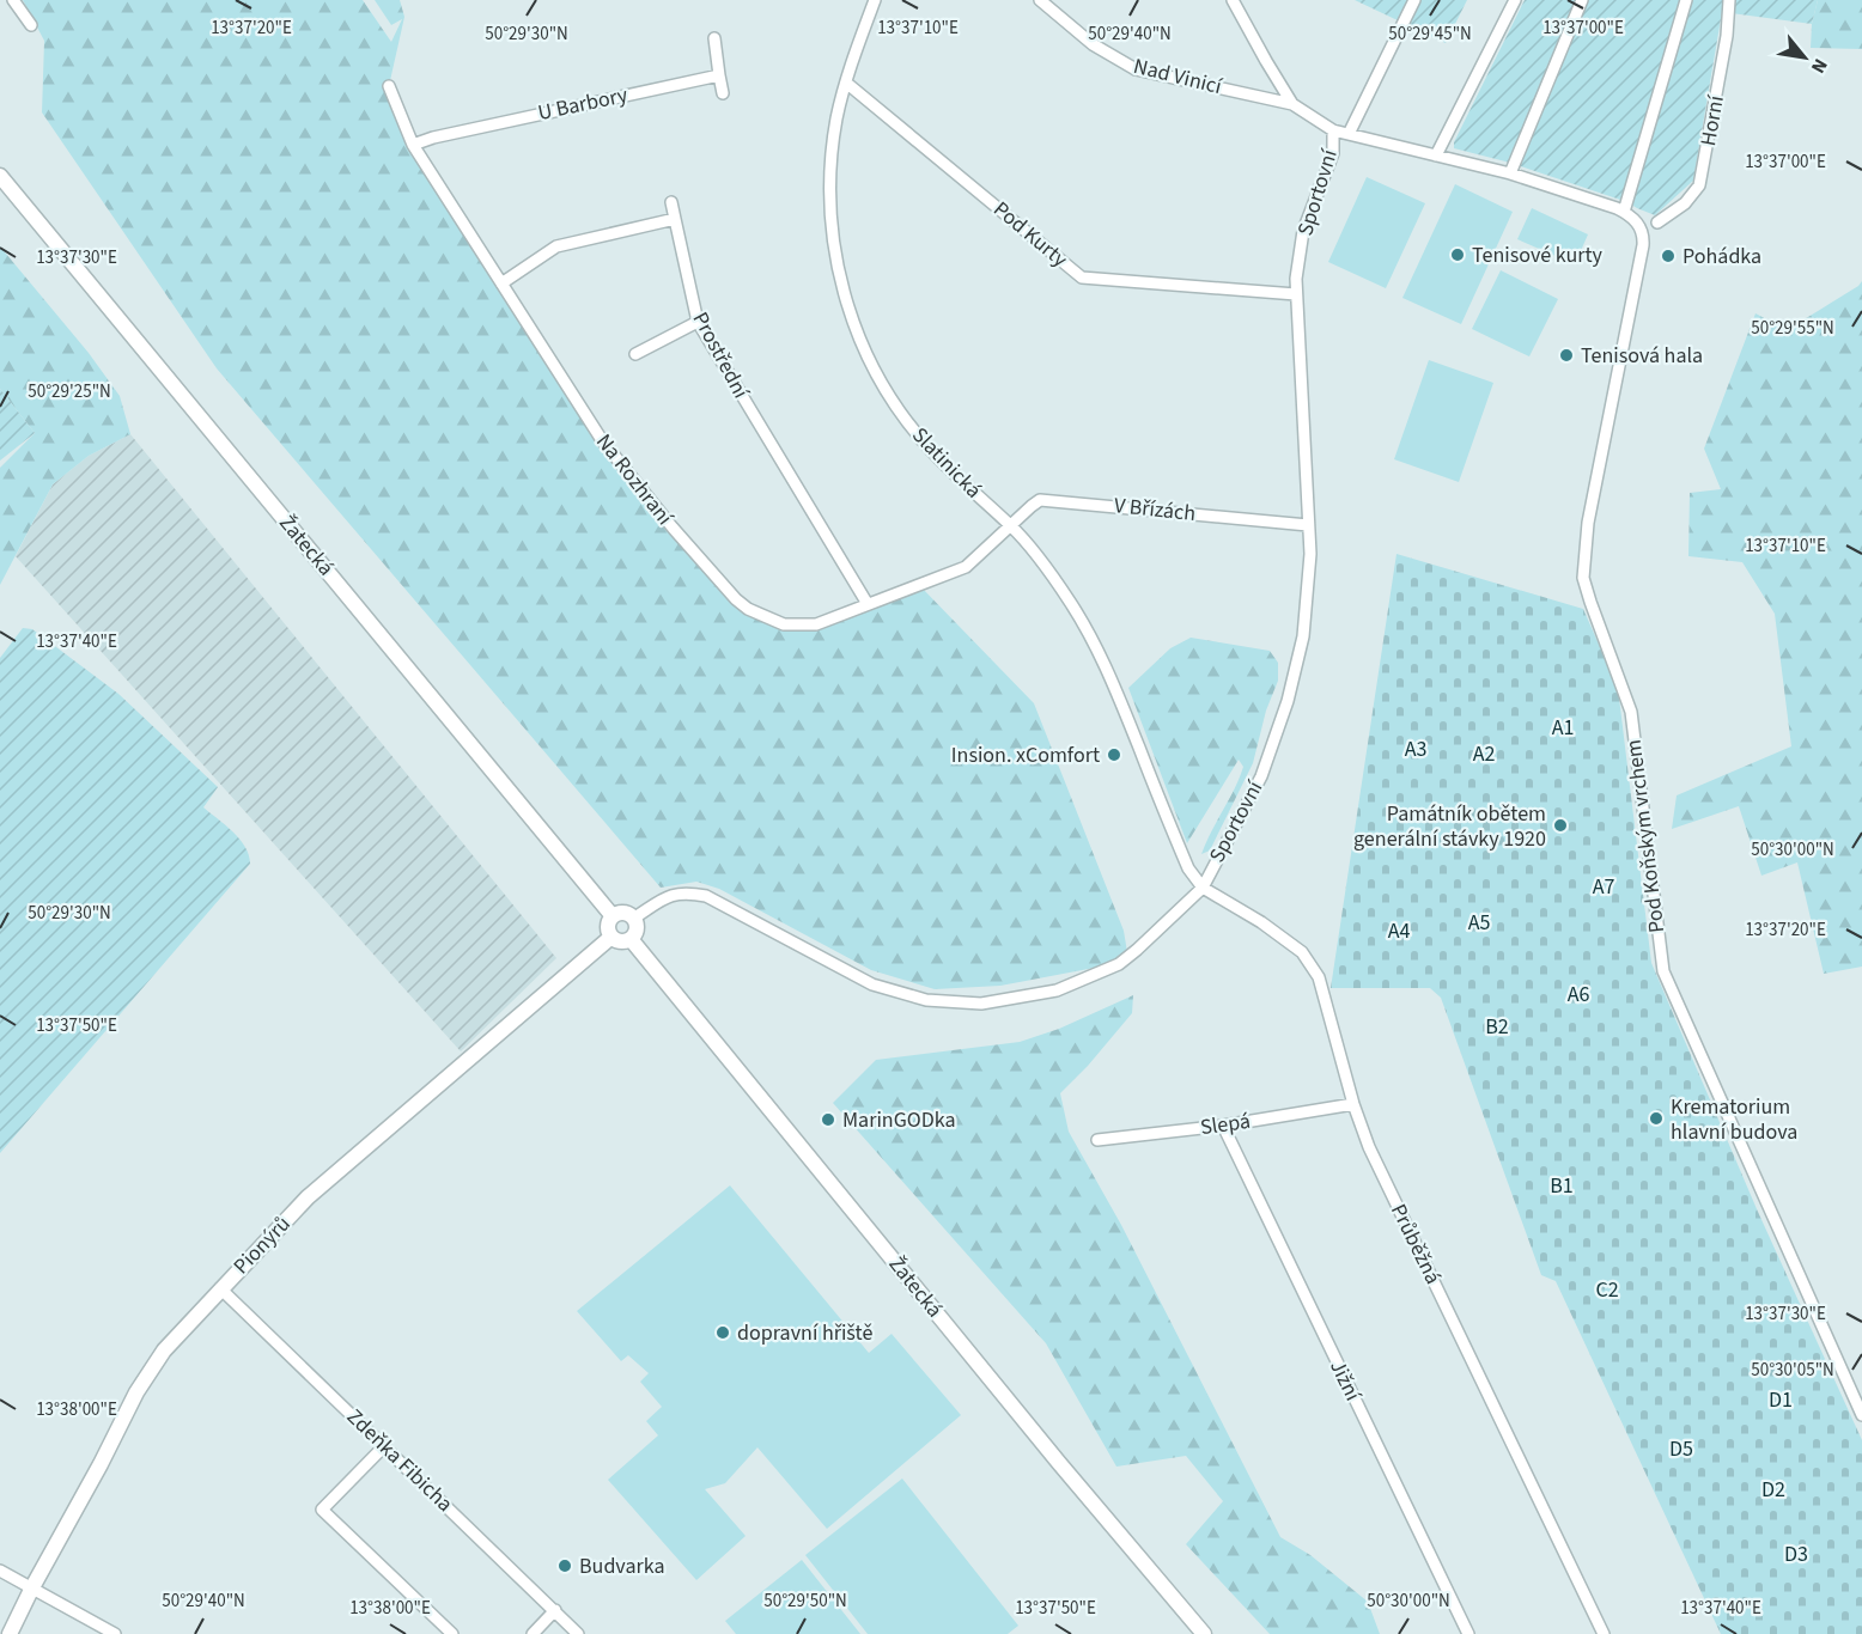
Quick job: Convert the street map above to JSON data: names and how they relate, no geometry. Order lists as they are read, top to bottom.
{
  "streets": {
    "street": [
      "Nad Vinicí",
      "U Barbory",
      "Horní",
      "Sportovní",
      "Pod Kurty",
      "Prostřední",
      "Slatinická",
      "Na Rozhraní",
      "V Břízách",
      "Žatecká",
      "Pod Koňským vrchem",
      "Slepá",
      "Průběžná",
      "Pionýrů",
      "Jižní",
      "Zdeňka Fibicha"
    ]
  },
  "crossings": [
    ["Nad Vinicí", "Sportovní"],
    ["U Barbory", "Na Rozhraní"],
    ["Sportovní", "Pod Kurty"],
    ["Sportovní", "Slatinická"],
    ["Sportovní", "V Břízách"],
    ["Sportovní", "Žatecká"],
    ["Sportovní", "Pod Koňským vrchem"],
    ["Sportovní", "Průběžná"],
    ["Sportovní", "Pionýrů"],
    ["Pod Kurty", "Slatinická"],
    ["Prostřední", "Na Rozhraní"],
    ["Slatinická", "Na Rozhraní"],
    ["Slatinická", "V Břízách"],
    ["Slatinická", "Průběžná"],
    ["Na Rozhraní", "V Břízách"],
    ["Žatecká", "Pionýrů"],
    ["Slepá", "Průběžná"],
    ["Slepá", "Jižní"],
    ["Pionýrů", "Zdeňka Fibicha"]
  ],
  "parks": [
    "A1",
    "A3",
    "A2",
    "A7",
    "A5",
    "A4",
    "A6",
    "B2",
    "B1",
    "C2",
    "D1",
    "D5",
    "D2",
    "D3"
  ],
  "places": [
    "Tenisové kurty",
    "Pohádka",
    "Tenisová hala",
    "Insion. xComfort",
    "Památník obětem generální stávky 1920",
    "Krematorium hlavní budova",
    "MarinGODka",
    "dopravní hřiště",
    "Budvarka"
  ],
  "north": "bottom right",
  "coordinates": [
    "13°37'20\"E",
    "13°37'10\"E",
    "13°37'00\"E",
    "50°29'30\"N",
    "50°29'40\"N",
    "50°29'45\"N",
    "13°37'30\"E",
    "50°29'55\"N",
    "50°29'25\"N",
    "13°37'40\"E",
    "50°30'00\"N",
    "13°37'50\"E",
    "50°30'05\"N",
    "13°38'00\"E",
    "50°29'50\"N"
  ]
}
